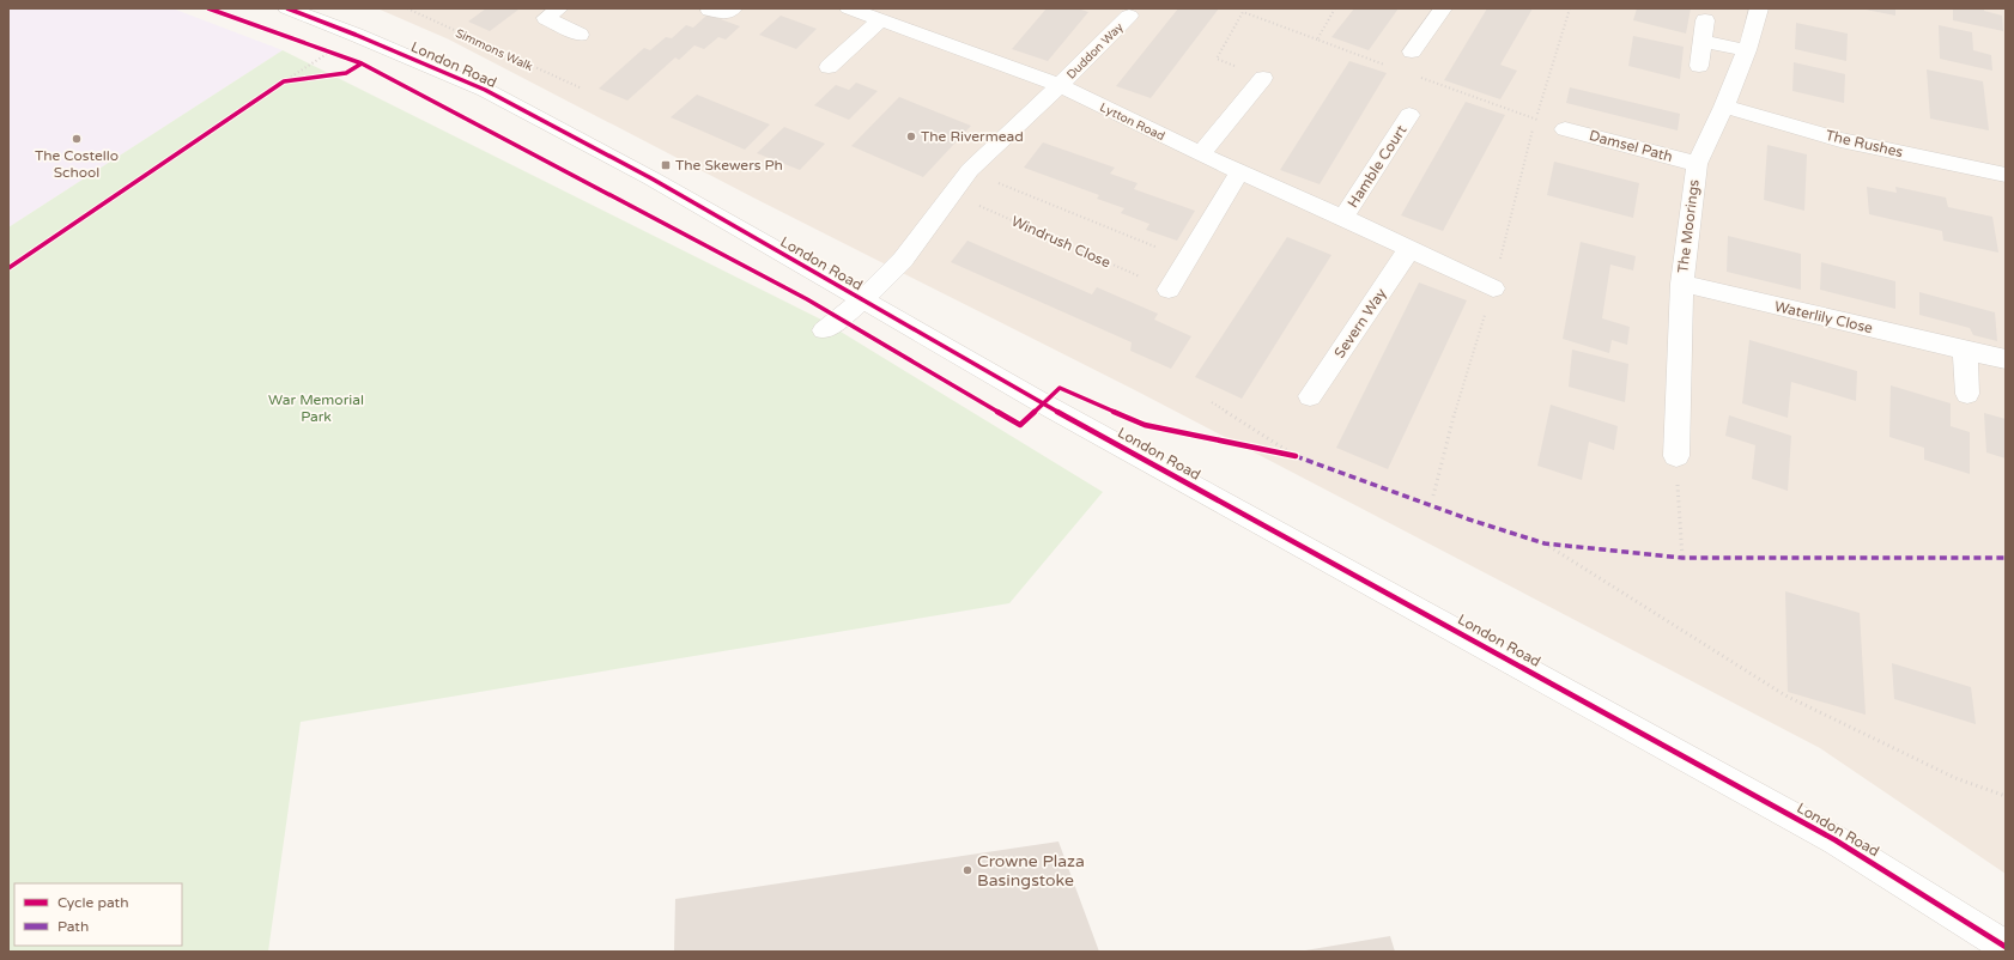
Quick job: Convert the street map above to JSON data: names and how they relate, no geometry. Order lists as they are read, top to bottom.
{
  "streets": {
    "street": [
      "Duddon Way",
      "London Road",
      "Lytton Road",
      "The Rushes",
      "Damsel Path",
      "Hamble Court",
      "The Moorings",
      "Waterlily Close",
      "Severn Way"
    ],
    "path": ["Simmons Walk", "Windrush Close"]
  },
  "crossings": [
    ["Duddon Way", "Lytton Road"],
    ["Lytton Road", "Hamble Court"],
    ["Lytton Road", "Severn Way"],
    ["The Rushes", "The Moorings"],
    ["Damsel Path", "The Moorings"],
    ["The Moorings", "Waterlily Close"]
  ],
  "parks": ["War Memorial Park"],
  "places": {
    "other": ["The Rivermead", "The Costello School", "Crowne Plaza Basingstoke"],
    "transit": ["The Skewers Ph"]
  },
  "legend": ["Cycle path", "Path"]
}
